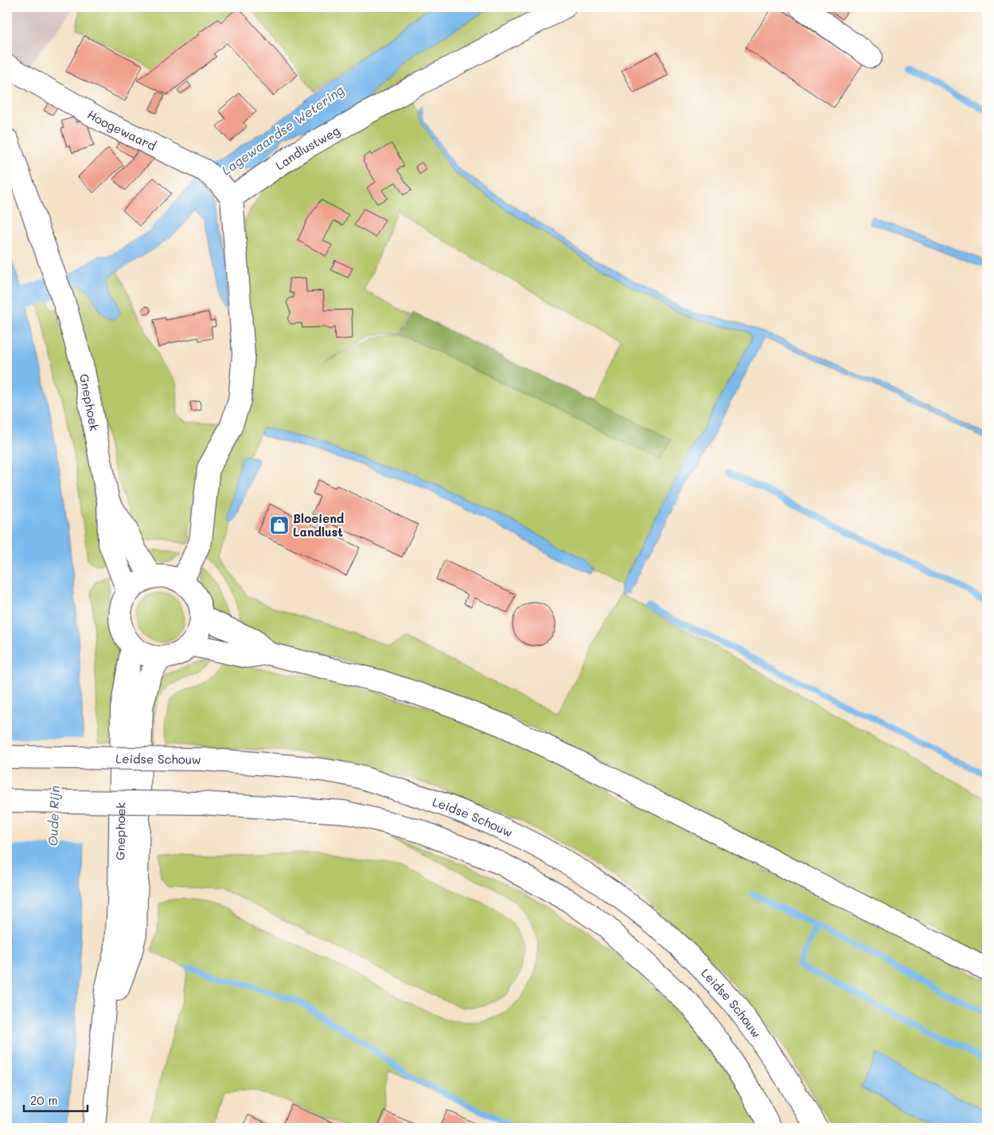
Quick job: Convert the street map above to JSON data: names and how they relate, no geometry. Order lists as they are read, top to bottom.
{
  "streets": {
    "street": [
      "Hoogewaard",
      "Landlustweg",
      "Gnephoek",
      "Leidse Schouw"
    ]
  },
  "crossings": [
    ["Hoogewaard", "Landlustweg"]
  ],
  "water": ["Lagewaardse Wetering", "Oude Rijn"],
  "places": {
    "shop": ["Bloeiend Landlust"]
  },
  "scale_bar": "20 m"
}
